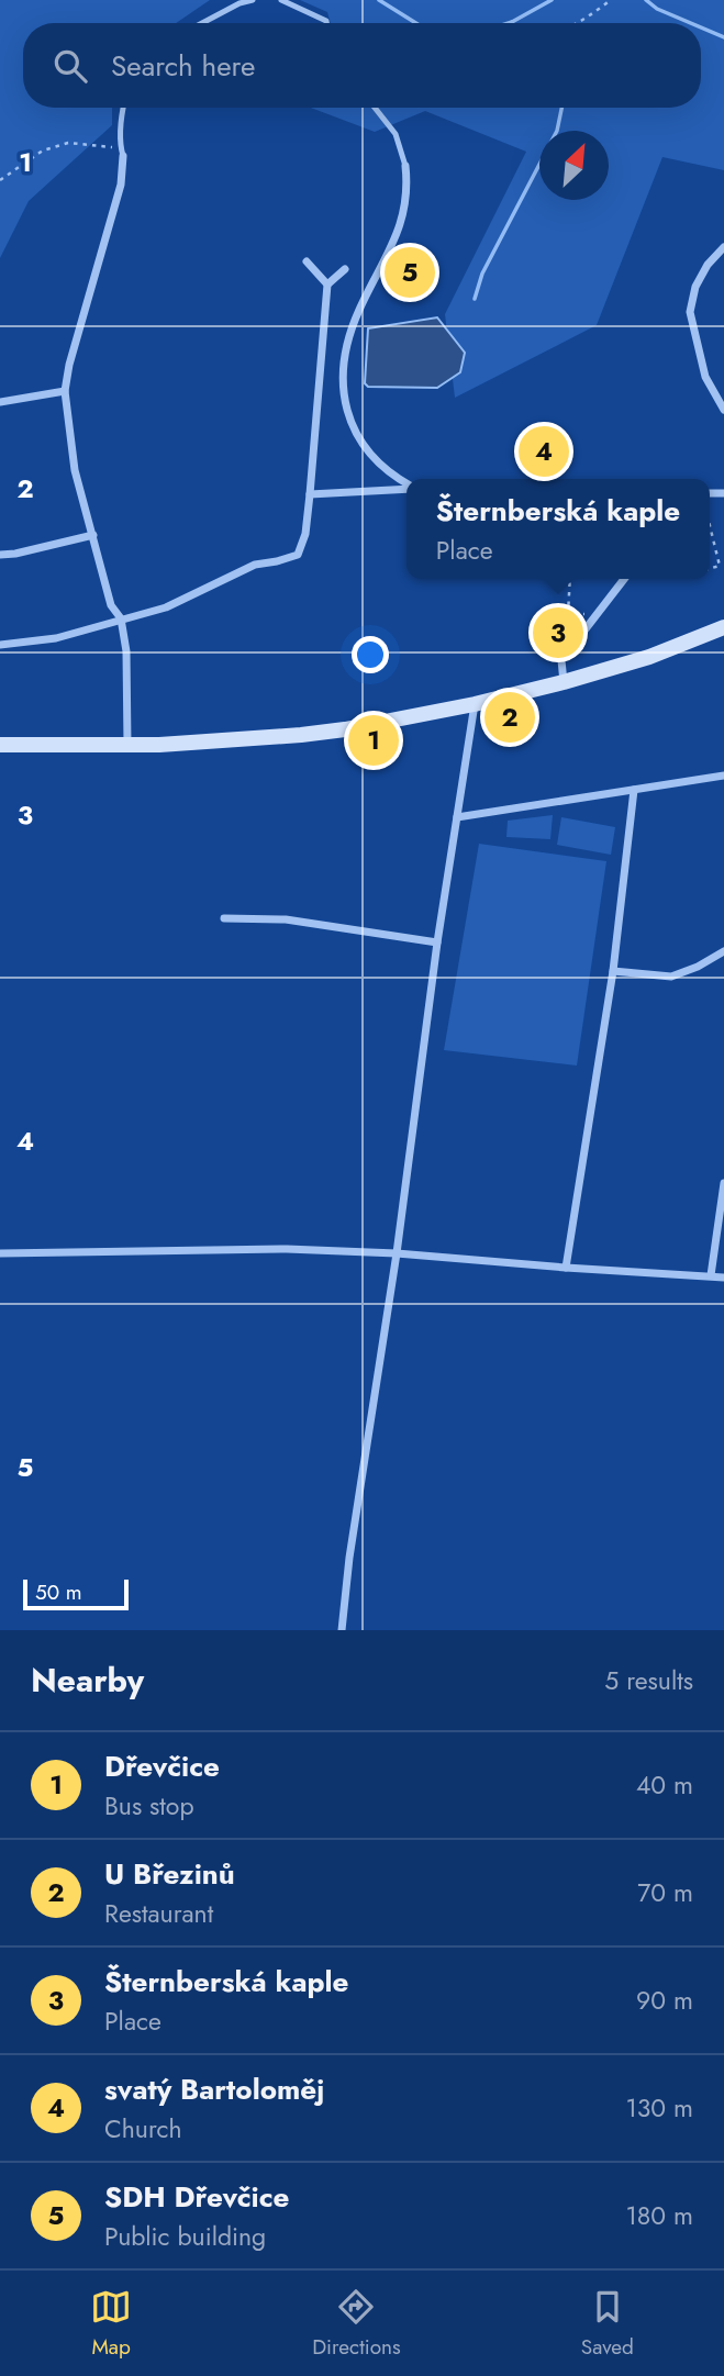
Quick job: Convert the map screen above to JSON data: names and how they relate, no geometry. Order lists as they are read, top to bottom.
{
  "scale_bar": "50 m",
  "north": "top right",
  "page": {
    "search": "Search here",
    "pins": [
      "5",
      "4",
      "3",
      "2",
      "1"
    ],
    "popup": ["Šternberská kaple", "Place"],
    "scale": "50 m",
    "heading": ["Nearby", "5 results"],
    "list": [
      {
        "mark": "1",
        "name": "Dřevčice",
        "note": "Bus stop",
        "value": "40 m"
      },
      {
        "mark": "2",
        "name": "U Březinů",
        "note": "Restaurant",
        "value": "70 m"
      },
      {
        "mark": "3",
        "name": "Šternberská kaple",
        "note": "Place",
        "value": "90 m"
      },
      {
        "mark": "4",
        "name": "svatý Bartoloměj",
        "note": "Church",
        "value": "130 m"
      },
      {
        "mark": "5",
        "name": "SDH Dřevčice",
        "note": "Public building",
        "value": "180 m"
      }
    ],
    "nav": ["Map", "Directions", "Saved"]
  },
  "grid": {
    "rows": [
      "1",
      "2",
      "3",
      "4",
      "5"
    ]
  }
}
